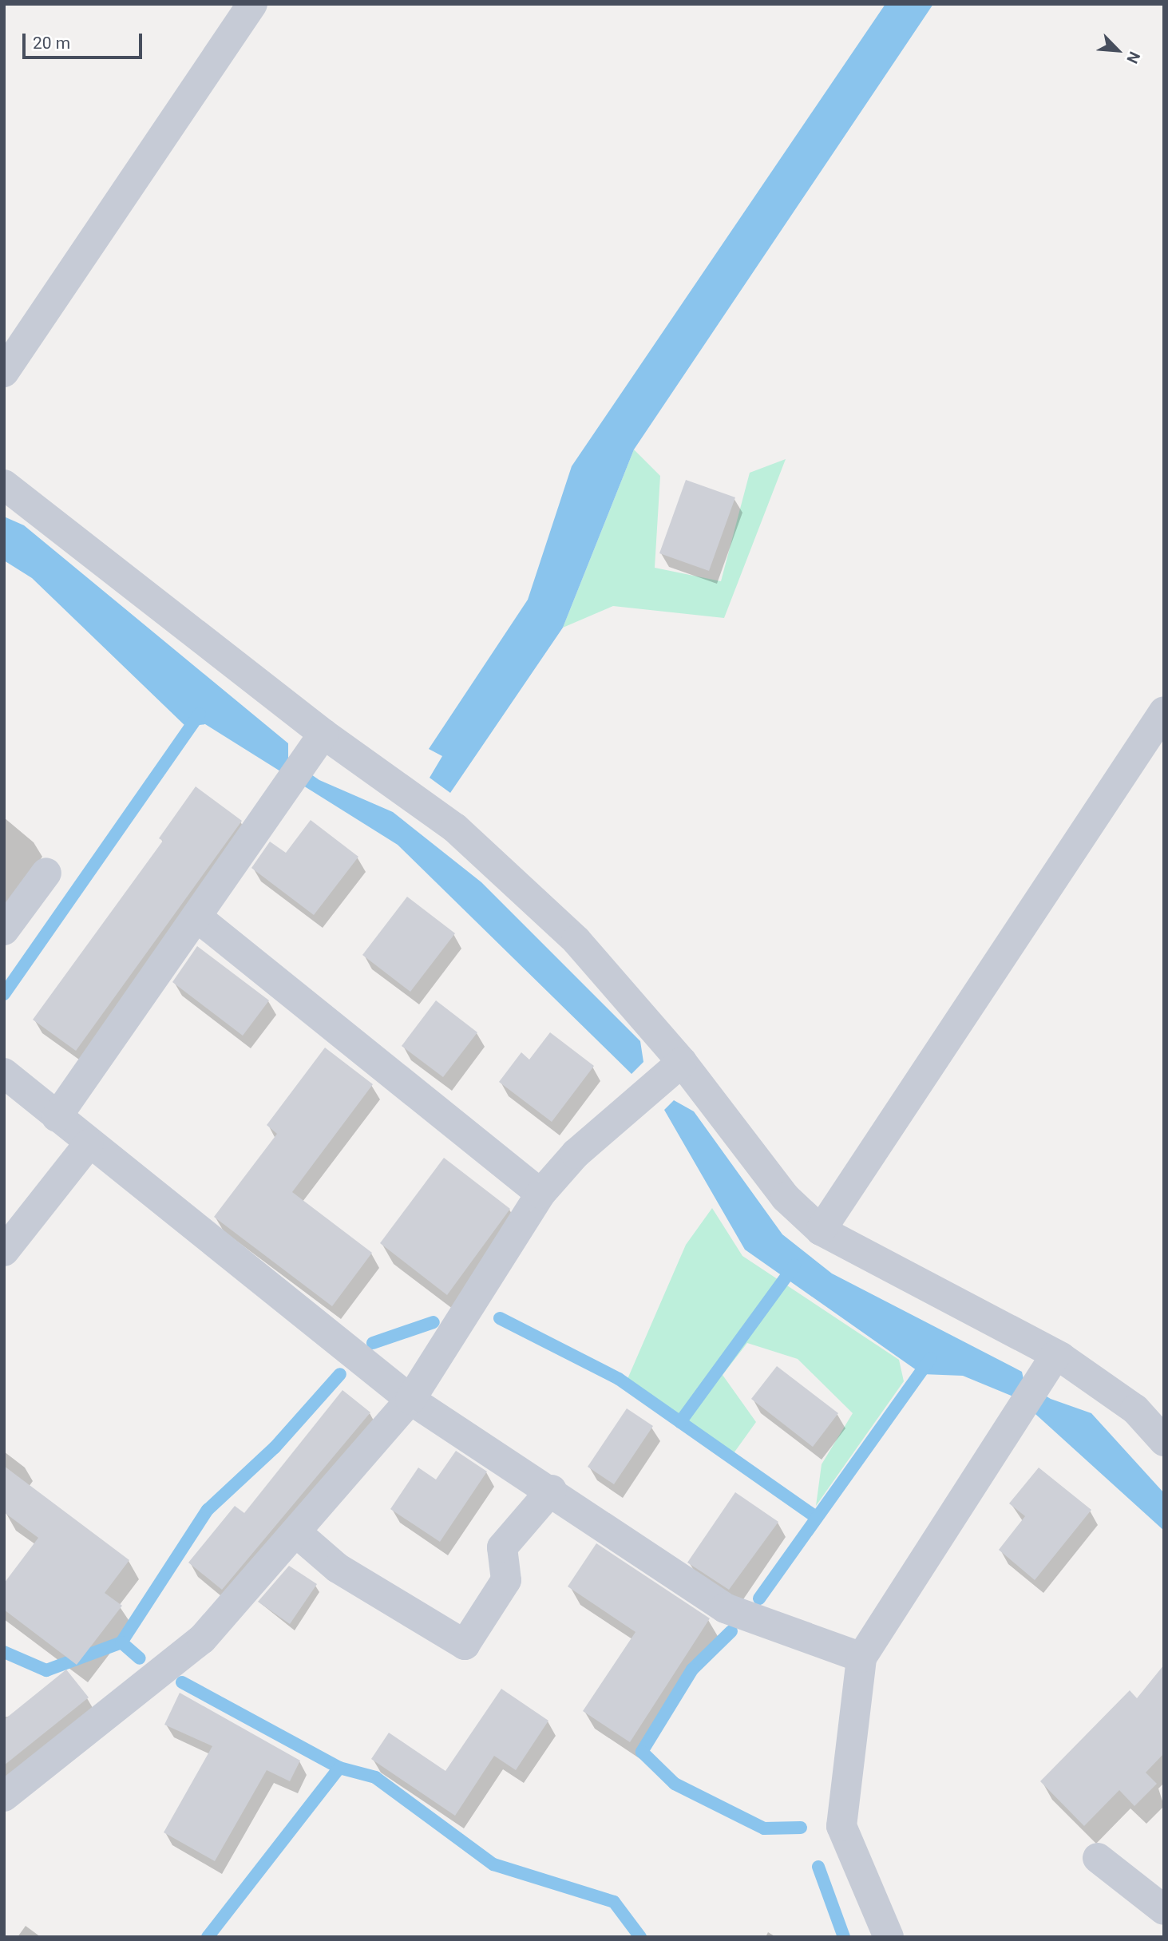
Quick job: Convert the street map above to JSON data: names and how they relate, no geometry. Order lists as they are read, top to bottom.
{
  "scale_bar": "20 m",
  "north": "bottom right"
}
